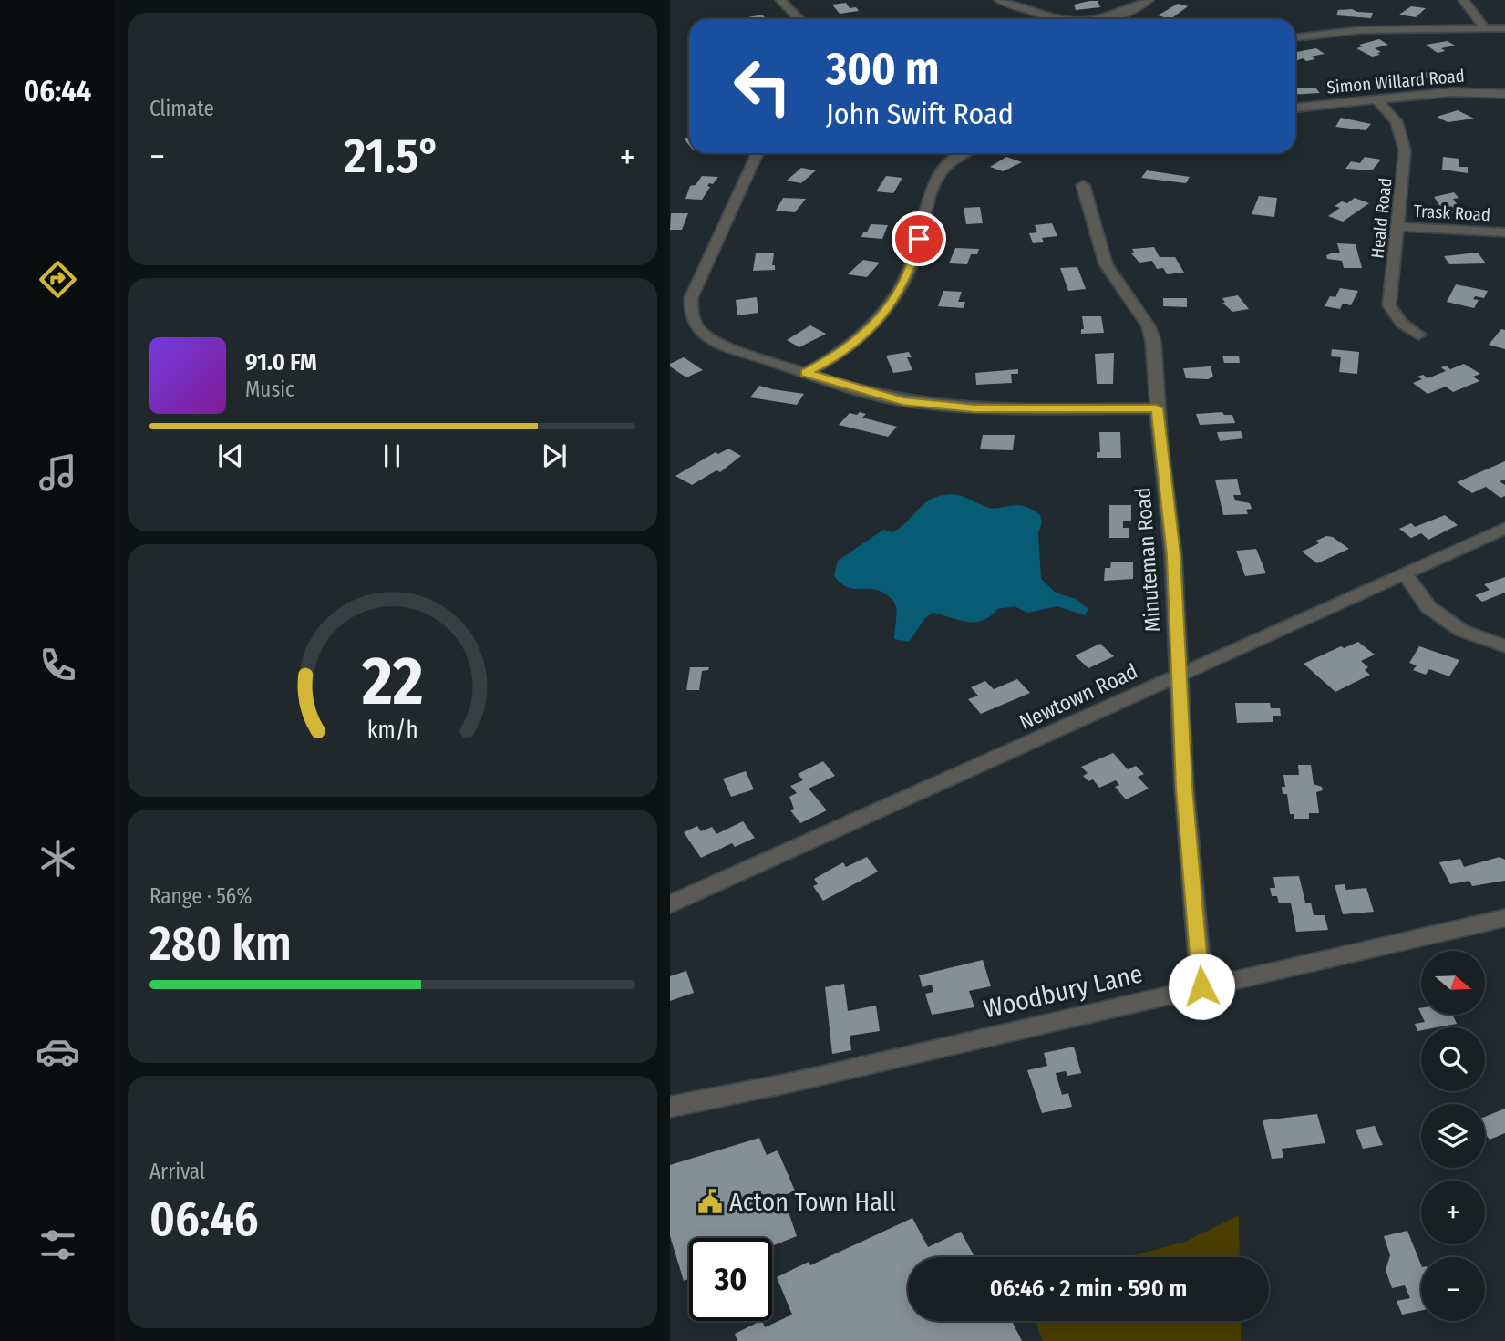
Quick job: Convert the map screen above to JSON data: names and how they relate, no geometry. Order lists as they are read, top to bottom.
{
  "streets": {
    "street": [
      "Simon Willard Road",
      "Trask Road",
      "Heald Road",
      "Minuteman Road",
      "Newtown Road",
      "Woodbury Lane"
    ]
  },
  "crossings": [
    ["Simon Willard Road", "Heald Road"],
    ["Trask Road", "Heald Road"],
    ["Minuteman Road", "Newtown Road"],
    ["Minuteman Road", "Woodbury Lane"]
  ],
  "places": {
    "public building": ["Acton Town Hall"]
  },
  "north": "right",
  "page": {
    "tabs": "06:44",
    "tile": [
      "Climate",
      ["Range · 56%", "280 km"],
      ["Arrival", "06:46"]
    ],
    "turn": ["300 m", "John Swift Road"],
    "heat": ["−", "21.5°", "+"],
    "song": ["91.0 FM", "Music"],
    "map_buttons": ["+", "−"],
    "limit": "30",
    "trip": "06:46 · 2 min · 590 m",
    "gauge": ["22", "km/h"]
  }
}
